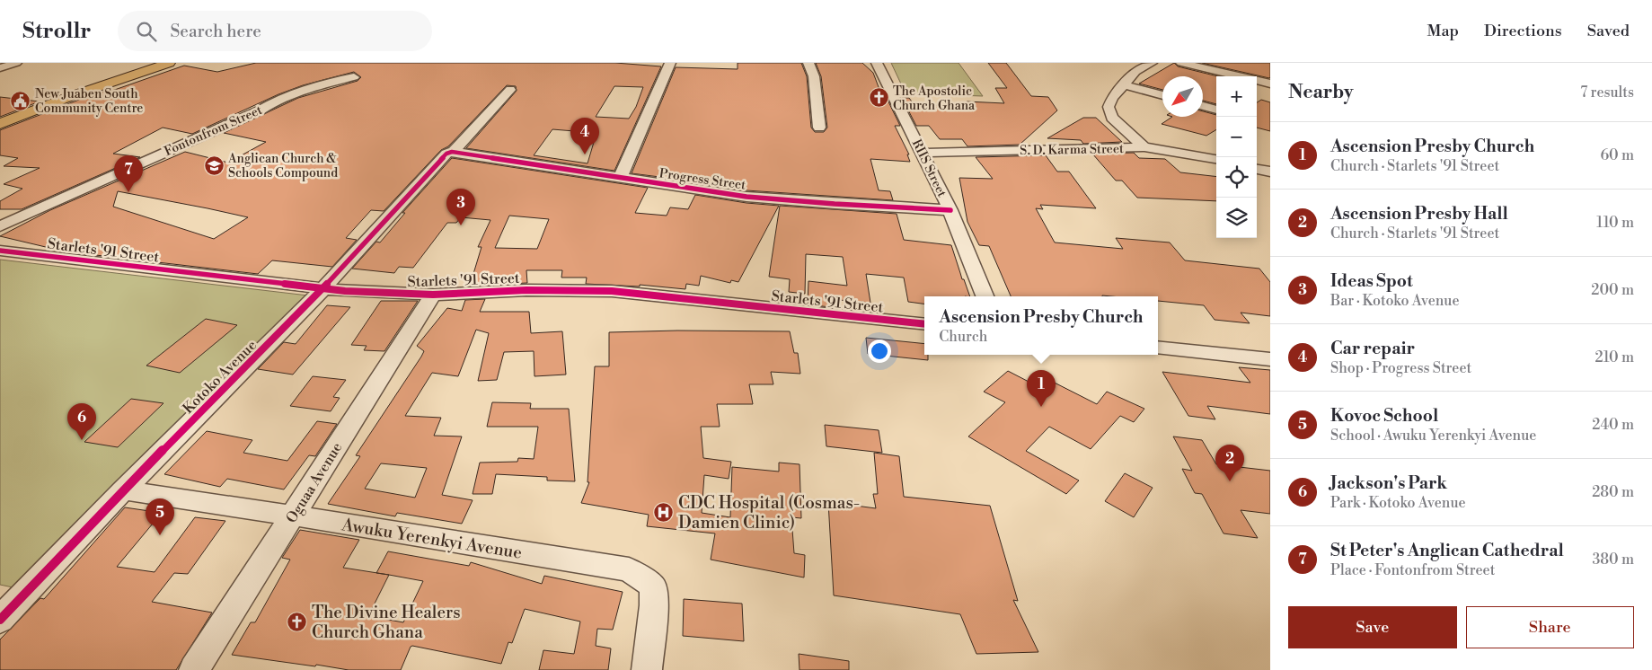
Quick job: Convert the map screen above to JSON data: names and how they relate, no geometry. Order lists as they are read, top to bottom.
{
  "streets": {
    "street": [
      "Fontonfrom Street",
      "S. D. Karma Street",
      "RIIS Street",
      "Progress Street",
      "Starlets '91 Street",
      "Kotoko Avenue",
      "Oguaa Avenue",
      "Awuku Yerenkyi Avenue"
    ]
  },
  "crossings": [
    ["S. D. Karma Street", "RIIS Street"],
    ["RIIS Street", "Progress Street"],
    ["Progress Street", "Kotoko Avenue"],
    ["Starlets '91 Street", "Kotoko Avenue"],
    ["Starlets '91 Street", "Oguaa Avenue"],
    ["Kotoko Avenue", "Awuku Yerenkyi Avenue"],
    ["Oguaa Avenue", "Awuku Yerenkyi Avenue"]
  ],
  "places": {
    "church": ["The Apostolic Church Ghana", "The Divine Healers Church Ghana"],
    "public building": ["New Juaben South Community Centre"],
    "school or university": ["Anglican Church & Schools Compound"],
    "hospital": ["CDC Hospital (Cosmas- Damien Clinic)"]
  },
  "north": "bottom left",
  "page": {
    "header": "Strollr",
    "search": "Search here",
    "nav": ["Map", "Directions", "Saved"],
    "heading": ["Nearby", "7 results"],
    "map_buttons": ["+", "−"],
    "pins": [
      "4",
      "7",
      "3",
      "1",
      "6",
      "2",
      "5"
    ],
    "list": [
      {
        "mark": "1",
        "name": "Ascension Presby Church",
        "note": "Church · Starlets '91 Street",
        "value": "60 m"
      },
      {
        "mark": "2",
        "name": "Ascension Presby Hall",
        "note": "Church · Starlets '91 Street",
        "value": "110 m"
      },
      {
        "mark": "3",
        "name": "Ideas Spot",
        "note": "Bar · Kotoko Avenue",
        "value": "200 m"
      },
      {
        "mark": "4",
        "name": "Car repair",
        "note": "Shop · Progress Street",
        "value": "210 m"
      },
      {
        "mark": "5",
        "name": "Kovoc School",
        "note": "School · Awuku Yerenkyi Avenue",
        "value": "240 m"
      },
      {
        "mark": "6",
        "name": "Jackson's Park",
        "note": "Park · Kotoko Avenue",
        "value": "280 m"
      },
      {
        "mark": "7",
        "name": "St Peter's Anglican Cathedral",
        "note": "Place · Fontonfrom Street",
        "value": "380 m"
      }
    ],
    "popup": ["Ascension Presby Church", "Church"],
    "buttons": ["Save", "Share"]
  }
}
